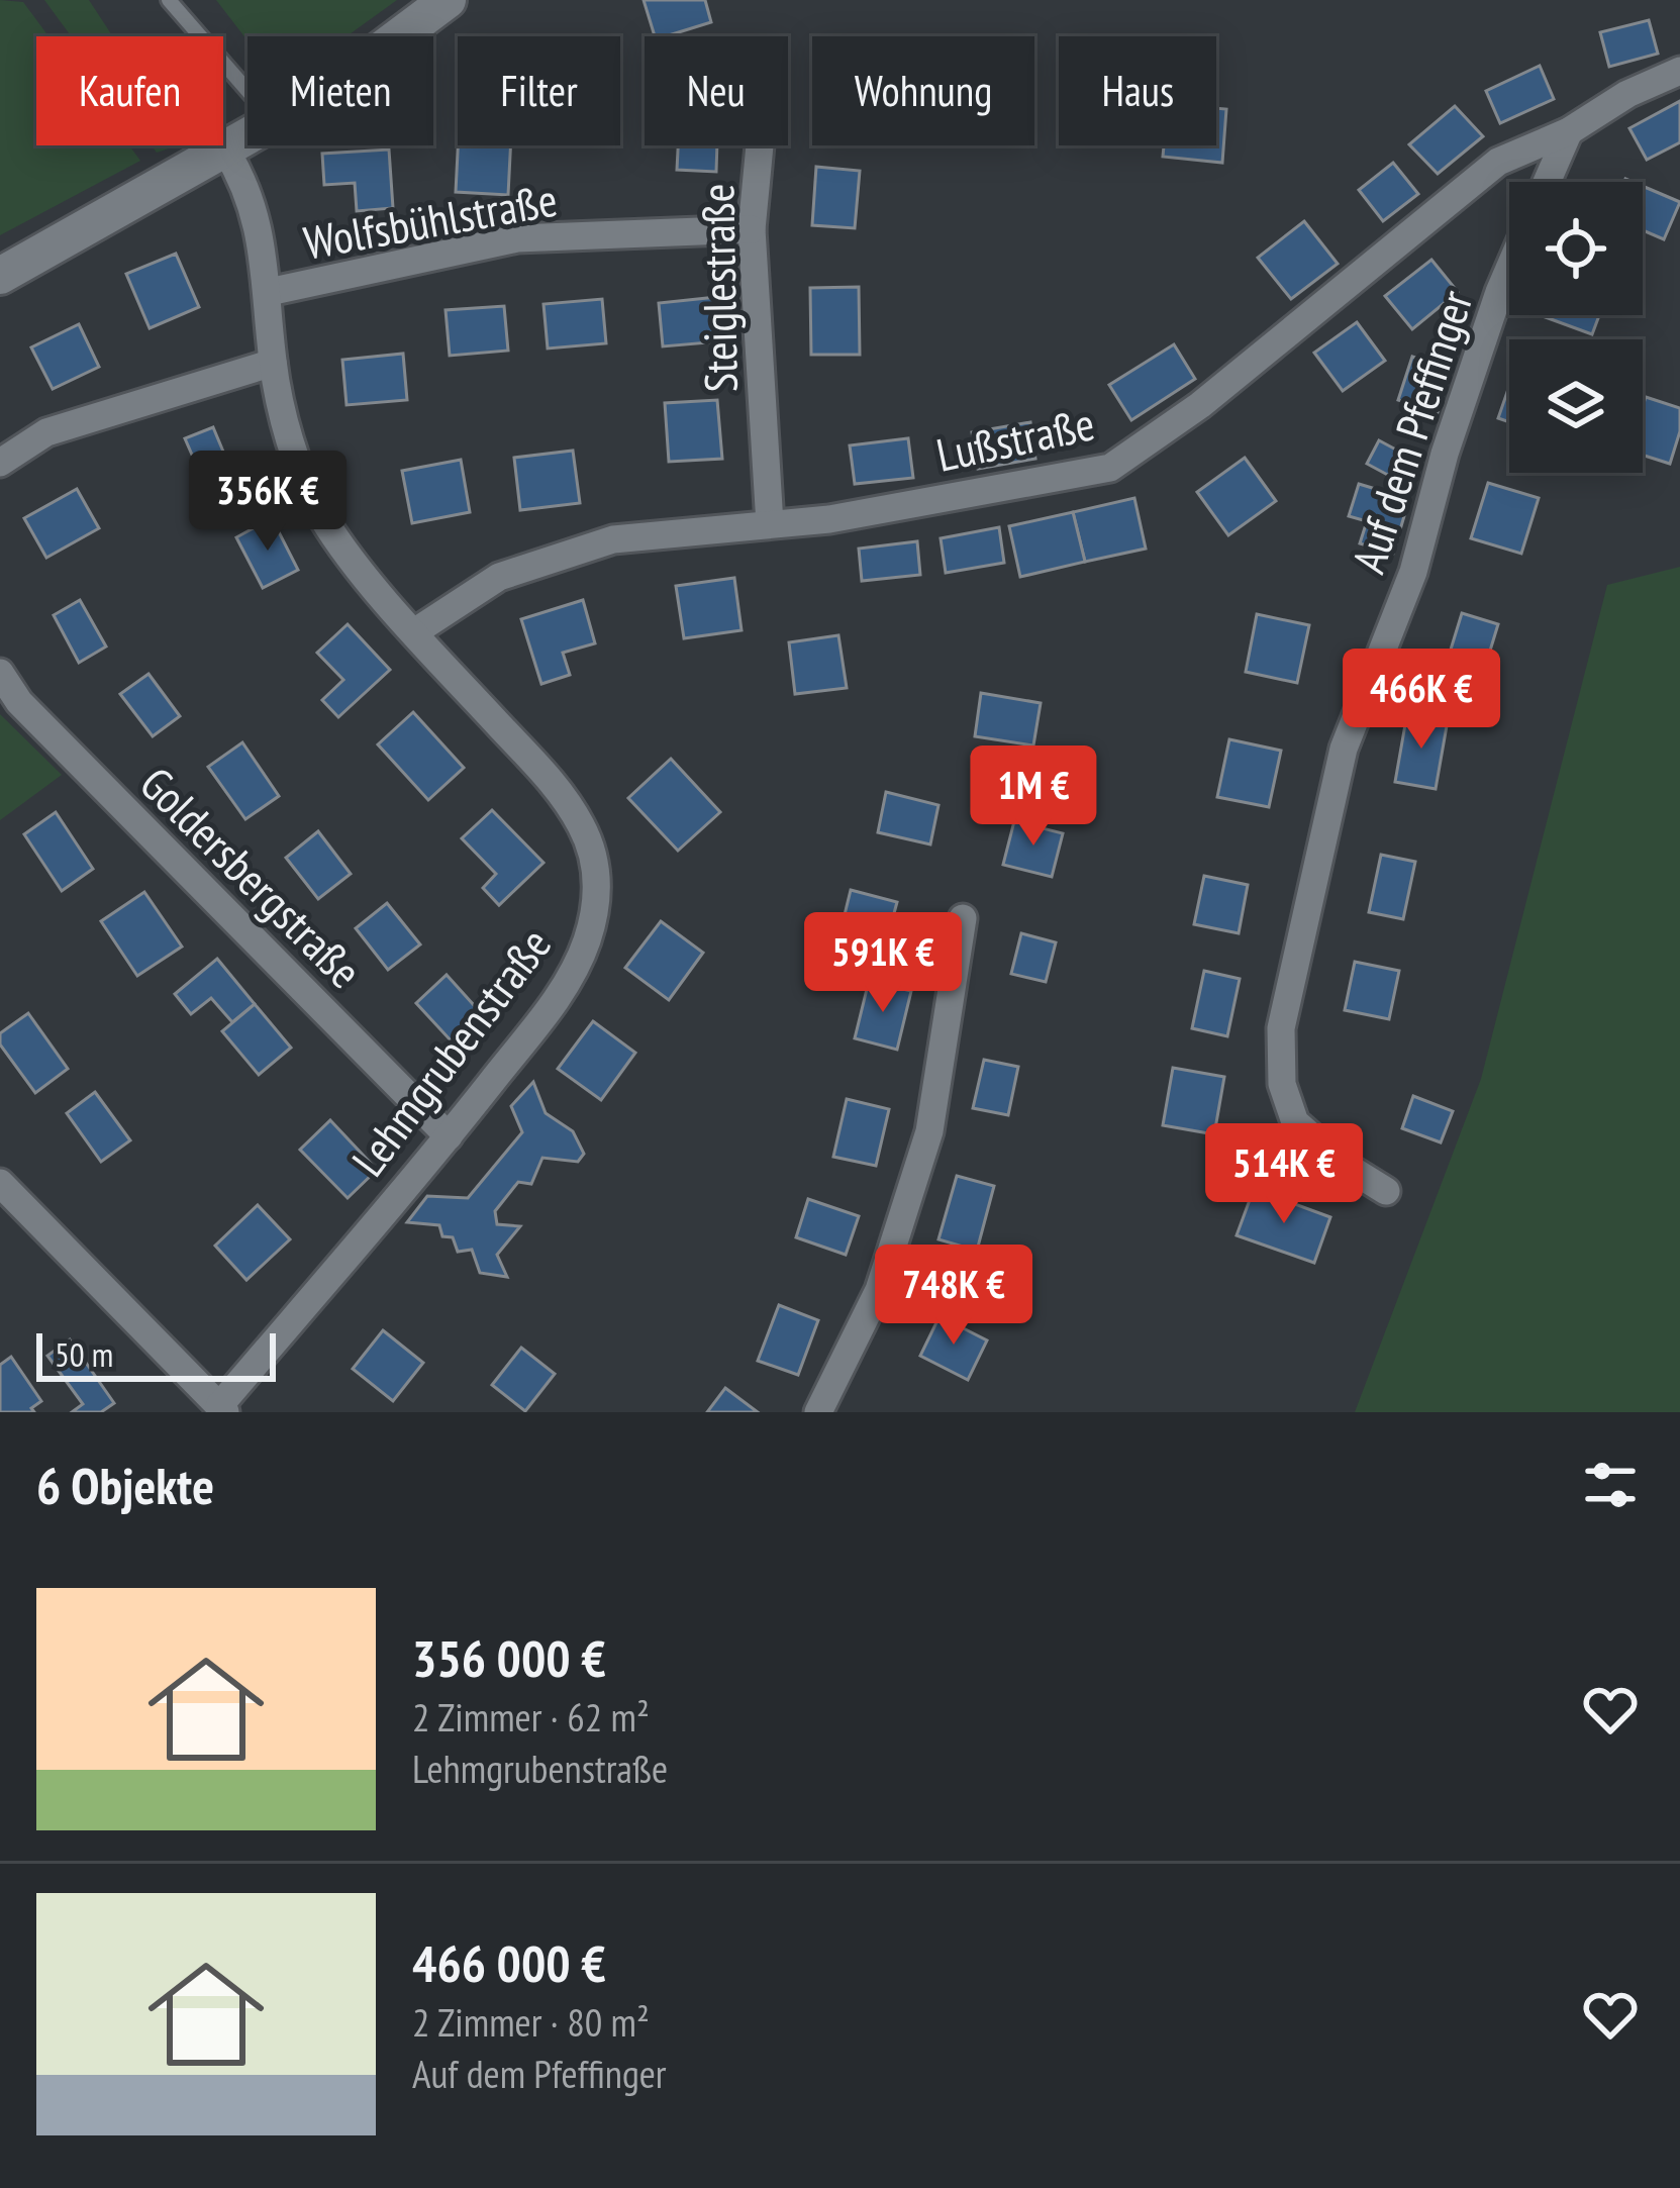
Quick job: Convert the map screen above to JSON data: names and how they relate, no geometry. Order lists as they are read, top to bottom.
{
  "streets": {
    "street": [
      "Wolfsbühlstraße",
      "Steiglestraße",
      "Auf dem Pfeffinger",
      "Lußstraße",
      "Goldersbergstraße",
      "Lehmgrubenstraße"
    ]
  },
  "crossings": [
    ["Wolfsbühlstraße", "Steiglestraße"],
    ["Wolfsbühlstraße", "Lehmgrubenstraße"],
    ["Steiglestraße", "Lußstraße"],
    ["Lußstraße", "Lehmgrubenstraße"],
    ["Goldersbergstraße", "Lehmgrubenstraße"]
  ],
  "scale_bar": "50 m",
  "page": {
    "chip": [
      "Kaufen",
      "Mieten",
      "Filter",
      "Neu",
      "Wohnung",
      "Haus"
    ],
    "price": [
      "356K €",
      "466K €",
      "1M €",
      "591K €",
      "514K €",
      "748K €"
    ],
    "scale": "50 m",
    "heading": "6 Objekte",
    "list": [
      {
        "name": "356 000 €",
        "note": "2 Zimmer · 62 m² · Lehmgrubenstraße"
      },
      {
        "name": "466 000 €",
        "note": "2 Zimmer · 80 m² · Auf dem Pfeffinger"
      }
    ]
  }
}
